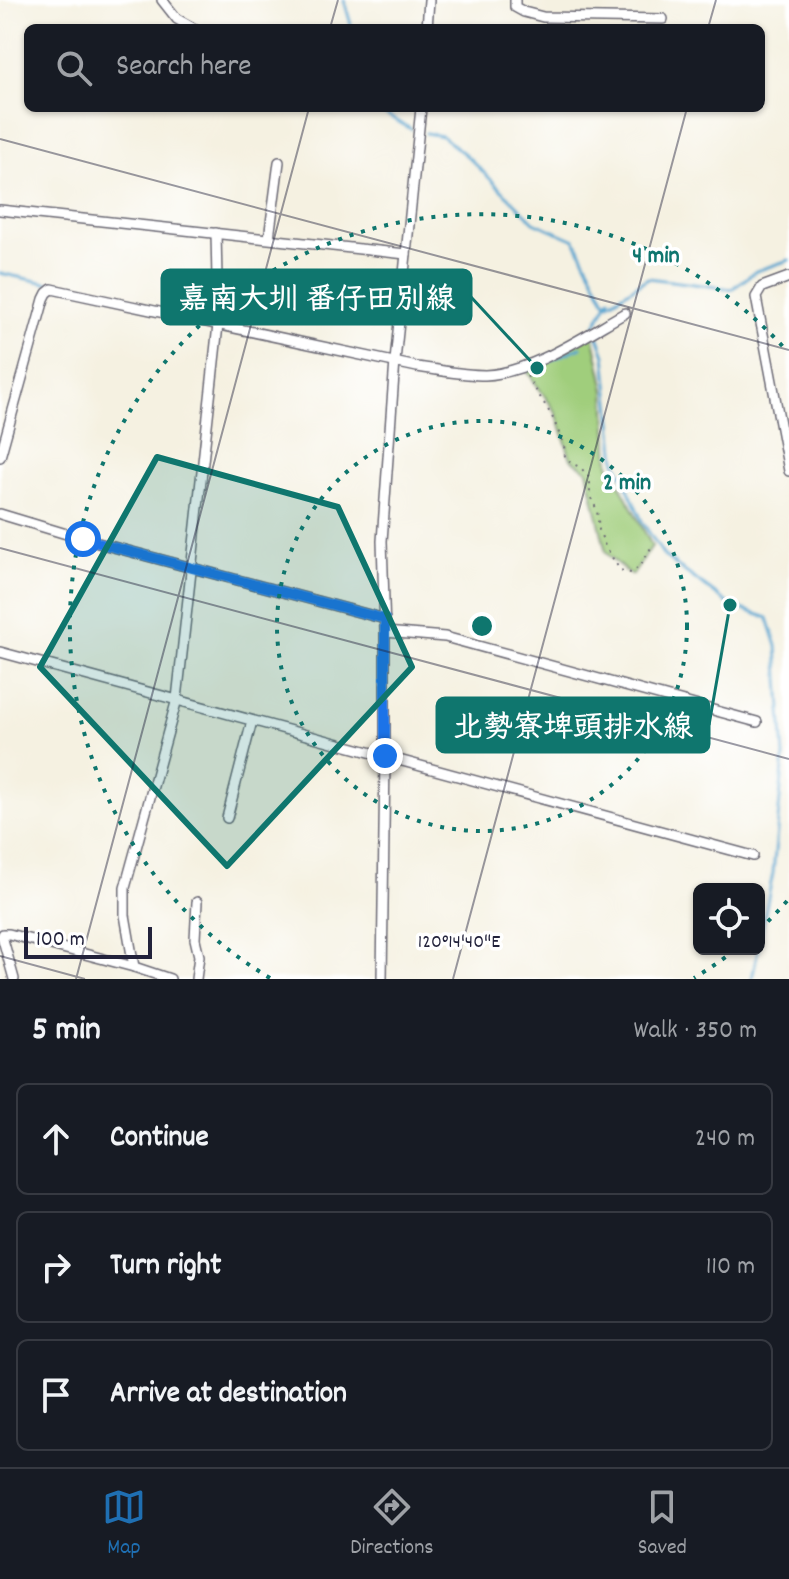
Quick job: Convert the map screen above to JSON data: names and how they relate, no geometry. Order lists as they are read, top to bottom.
{
  "places": ["嘉南大圳 番仔田別線", "北勢寮埤頭排水線"],
  "scale_bar": "100 m",
  "page": {
    "search": "Search here",
    "scale": "100 m",
    "heading": ["5 min", "Walk · 350 m"],
    "list": [
      ["Continue", "240 m"],
      ["Turn right", "110 m"],
      "Arrive at destination"
    ],
    "nav": ["Map", "Directions", "Saved"]
  },
  "coordinates": ["120°14'40\"E"],
  "rings": ["4 min", "2 min"]
}
